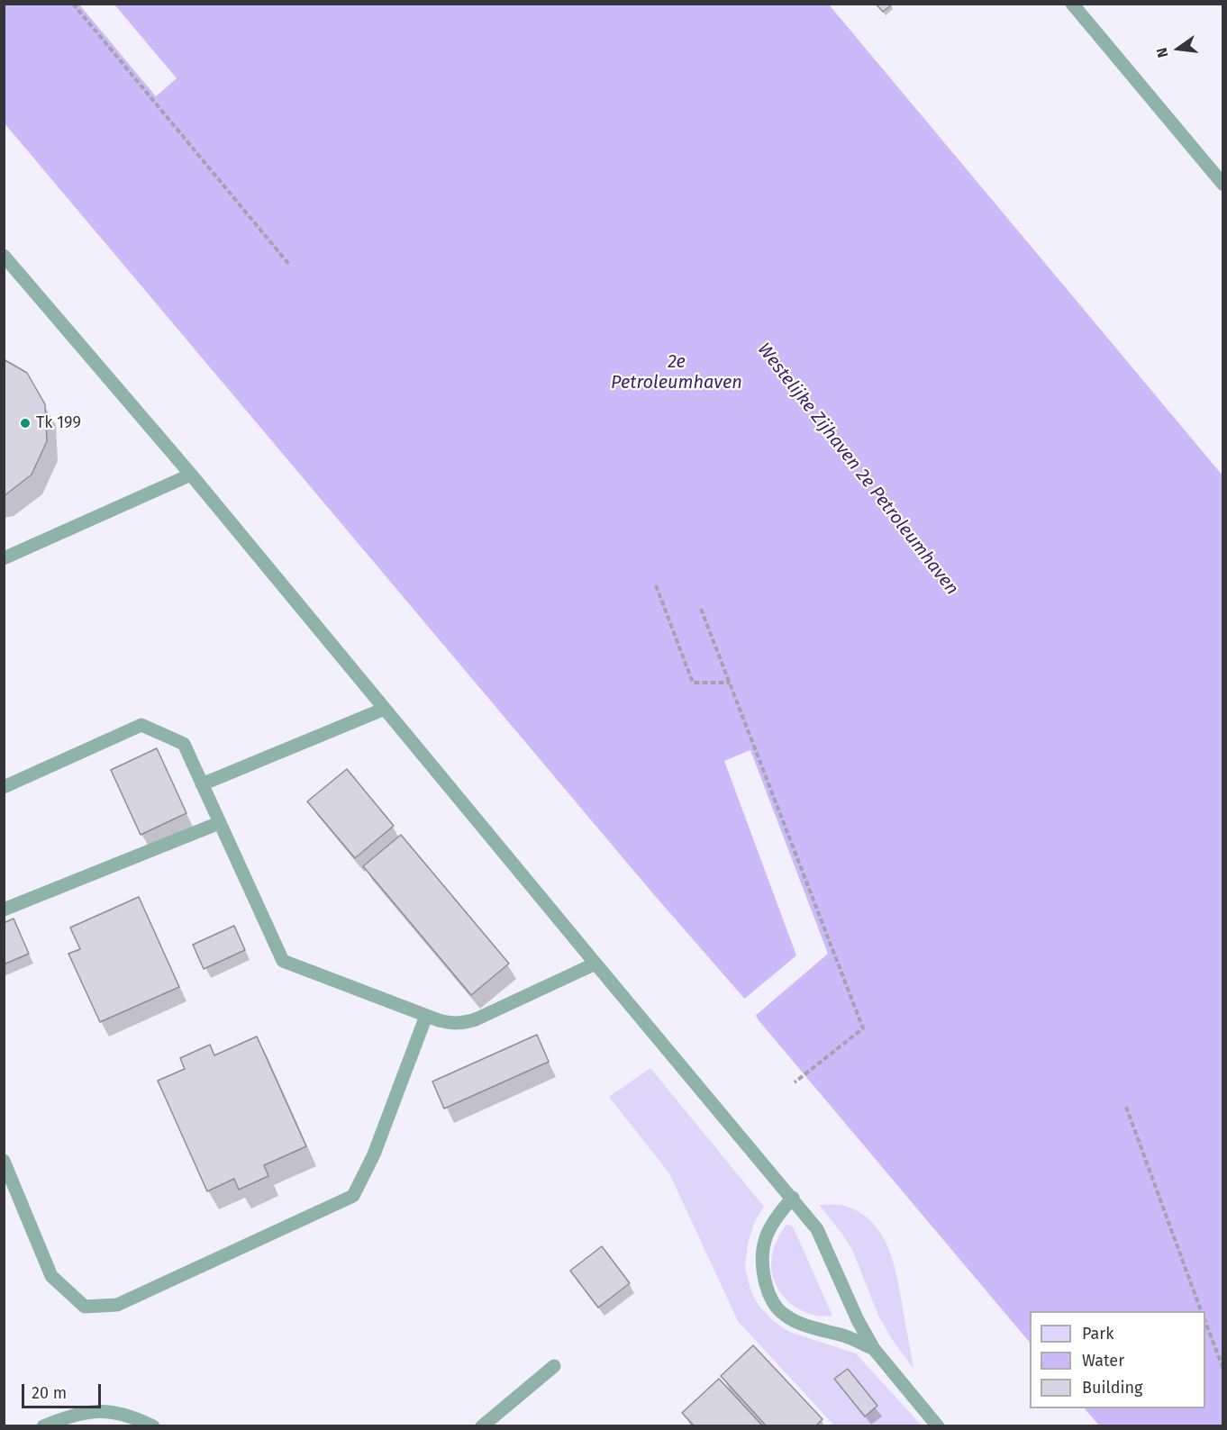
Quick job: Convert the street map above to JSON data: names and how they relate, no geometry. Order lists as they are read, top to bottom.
{
  "water": ["2e Petroleumhaven", "Westelijke Zijhaven 2e Petroleumhaven"],
  "places": ["Tk 199"],
  "legend": ["Park", "Water", "Building"],
  "scale_bar": "20 m",
  "north": "left"
}
